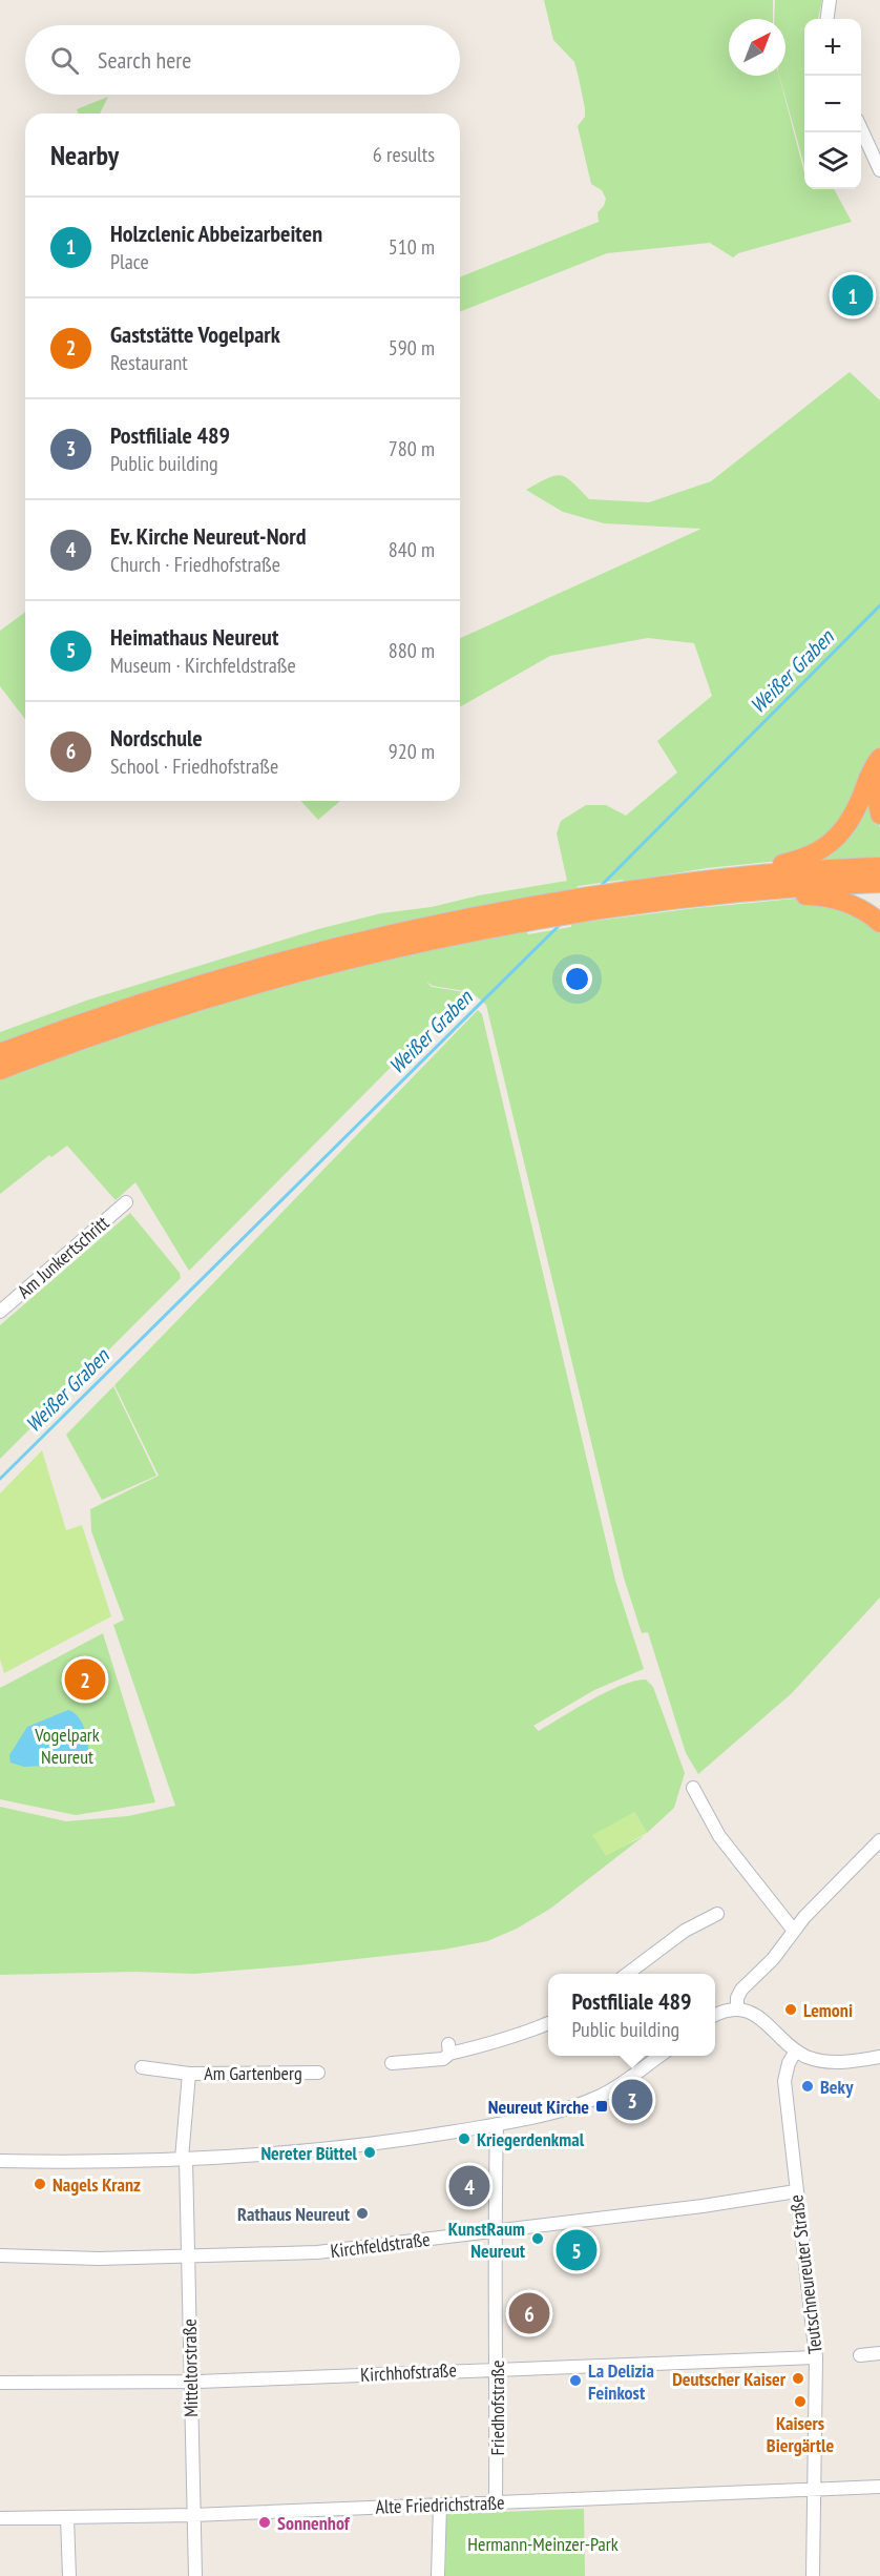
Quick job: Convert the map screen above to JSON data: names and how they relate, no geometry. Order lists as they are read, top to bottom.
{
  "streets": {
    "street": [
      "Am Junkertschritt",
      "Am Gartenberg",
      "Kirchfeldstraße",
      "Teutschneureuter Straße",
      "Mitteltorstraße",
      "Kirchhofstraße",
      "Friedhofstraße",
      "Alte Friedrichstraße"
    ]
  },
  "crossings": [
    ["Am Gartenberg", "Mitteltorstraße"],
    ["Kirchfeldstraße", "Teutschneureuter Straße"],
    ["Kirchfeldstraße", "Mitteltorstraße"],
    ["Kirchfeldstraße", "Friedhofstraße"],
    ["Teutschneureuter Straße", "Kirchhofstraße"],
    ["Teutschneureuter Straße", "Alte Friedrichstraße"],
    ["Mitteltorstraße", "Kirchhofstraße"],
    ["Mitteltorstraße", "Alte Friedrichstraße"],
    ["Kirchhofstraße", "Friedhofstraße"],
    ["Friedhofstraße", "Alte Friedrichstraße"]
  ],
  "water": ["Weißer Graben"],
  "parks": ["Vogelpark Neureut", "Hermann-Meinzer-Park"],
  "places": {
    "other": [
      "Lemoni",
      "Beky",
      "Kriegerdenkmal",
      "Nereter Büttel",
      "Nagels Kranz",
      "Rathaus Neureut",
      "KunstRaum Neureut",
      "Deutscher Kaiser",
      "La Delizia Feinkost",
      "Kaisers Biergärtle",
      "Sonnenhof"
    ],
    "transit": ["Neureut Kirche"]
  },
  "north": "top right",
  "page": {
    "map_buttons": ["+", "−"],
    "search": "Search here",
    "heading": ["Nearby", "6 results"],
    "list": [
      {
        "mark": "1",
        "name": "Holzclenic Abbeizarbeiten",
        "note": "Place",
        "value": "510 m"
      },
      {
        "mark": "2",
        "name": "Gaststätte Vogelpark",
        "note": "Restaurant",
        "value": "590 m"
      },
      {
        "mark": "3",
        "name": "Postfiliale 489",
        "note": "Public building",
        "value": "780 m"
      },
      {
        "mark": "4",
        "name": "Ev. Kirche Neureut-Nord",
        "note": "Church · Friedhofstraße",
        "value": "840 m"
      },
      {
        "mark": "5",
        "name": "Heimathaus Neureut",
        "note": "Museum · Kirchfeldstraße",
        "value": "880 m"
      },
      {
        "mark": "6",
        "name": "Nordschule",
        "note": "School · Friedhofstraße",
        "value": "920 m"
      }
    ],
    "pins": [
      "1",
      "2",
      "3",
      "4",
      "5",
      "6"
    ],
    "popup": ["Postfiliale 489", "Public building"]
  }
}
